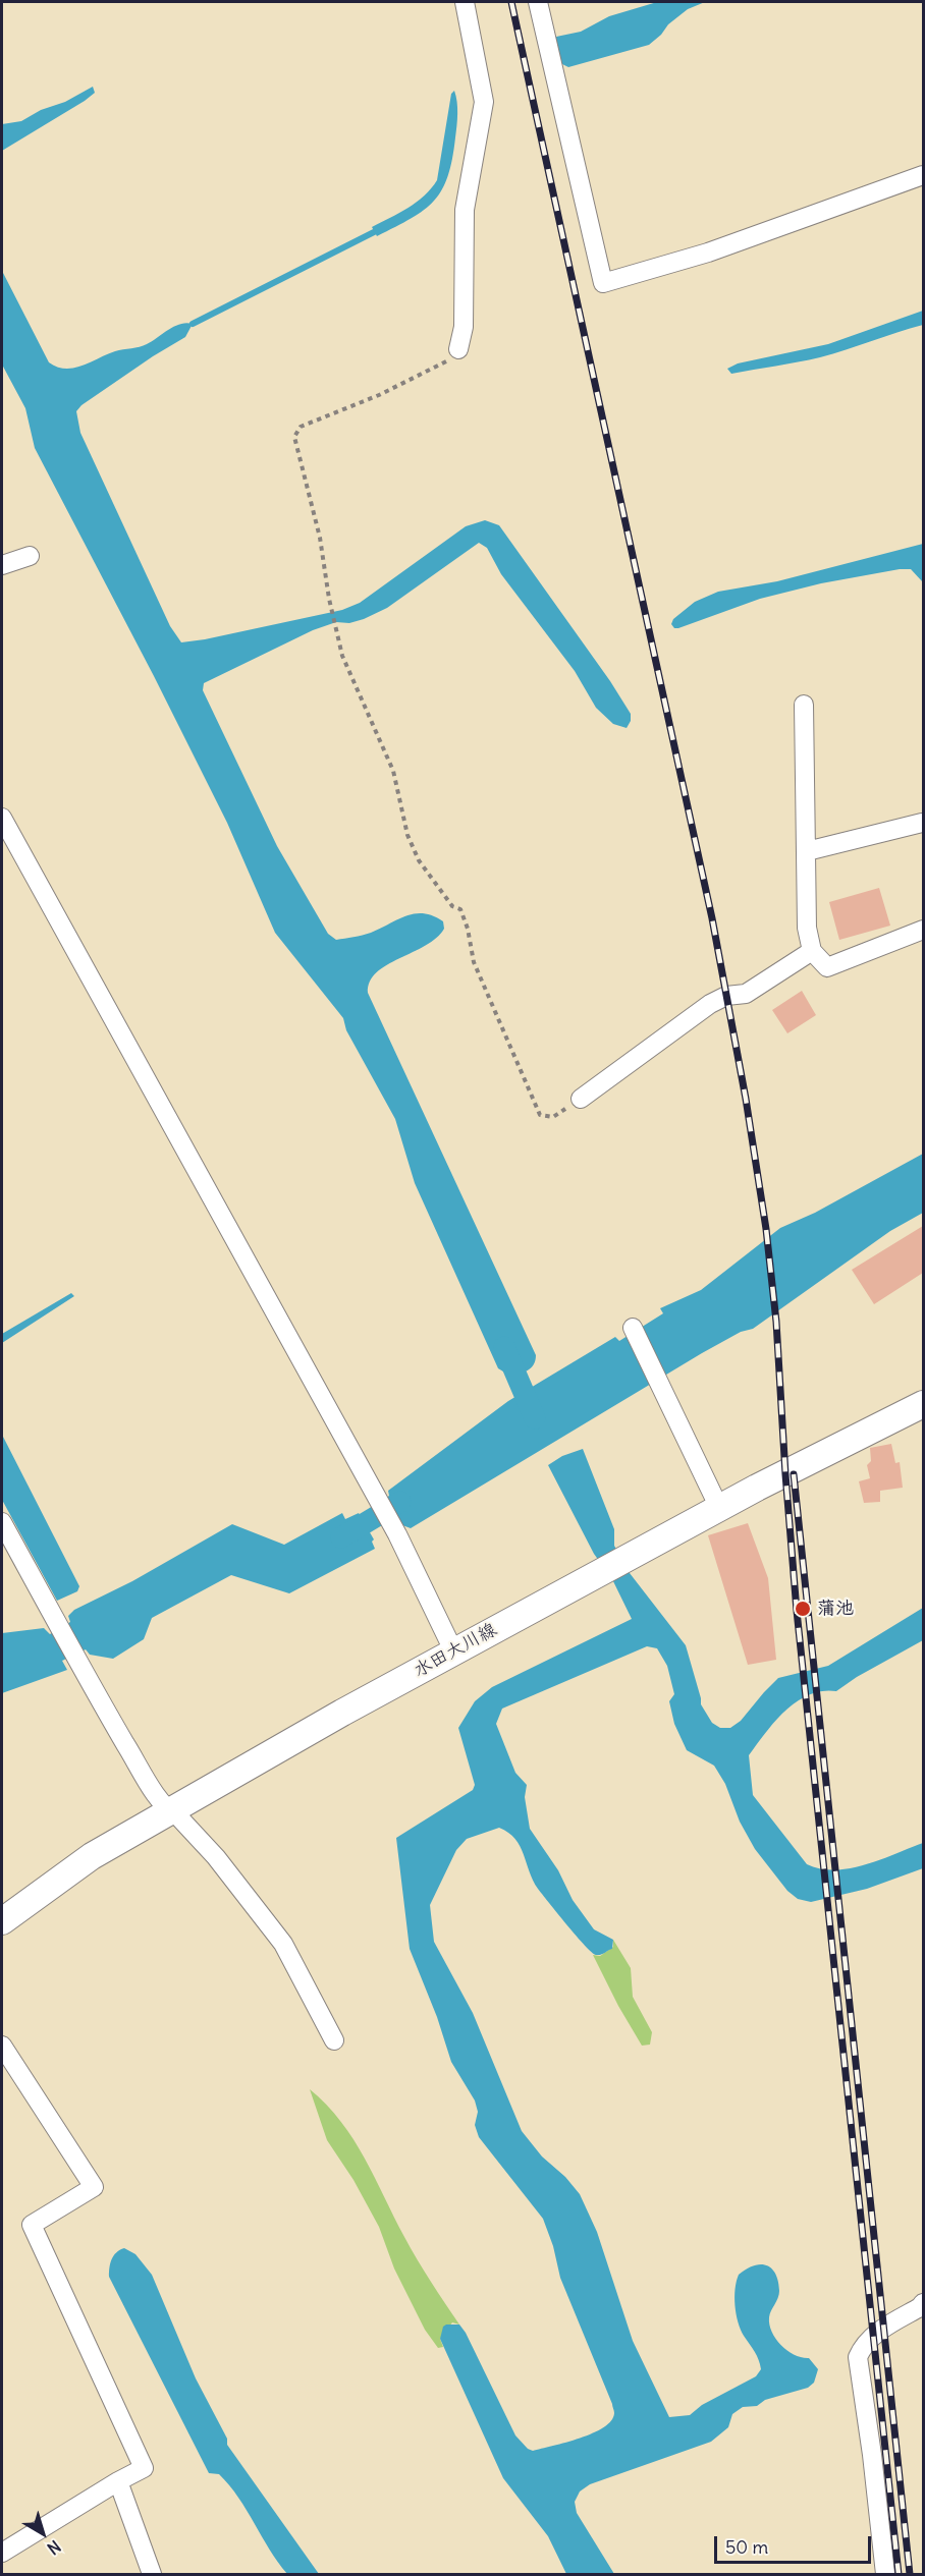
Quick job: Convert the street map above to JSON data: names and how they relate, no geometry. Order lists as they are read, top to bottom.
{
  "streets": {
    "main road": ["水田大川線"]
  },
  "places": ["蒲池"],
  "scale_bar": "50 m",
  "north": "bottom right"
}
